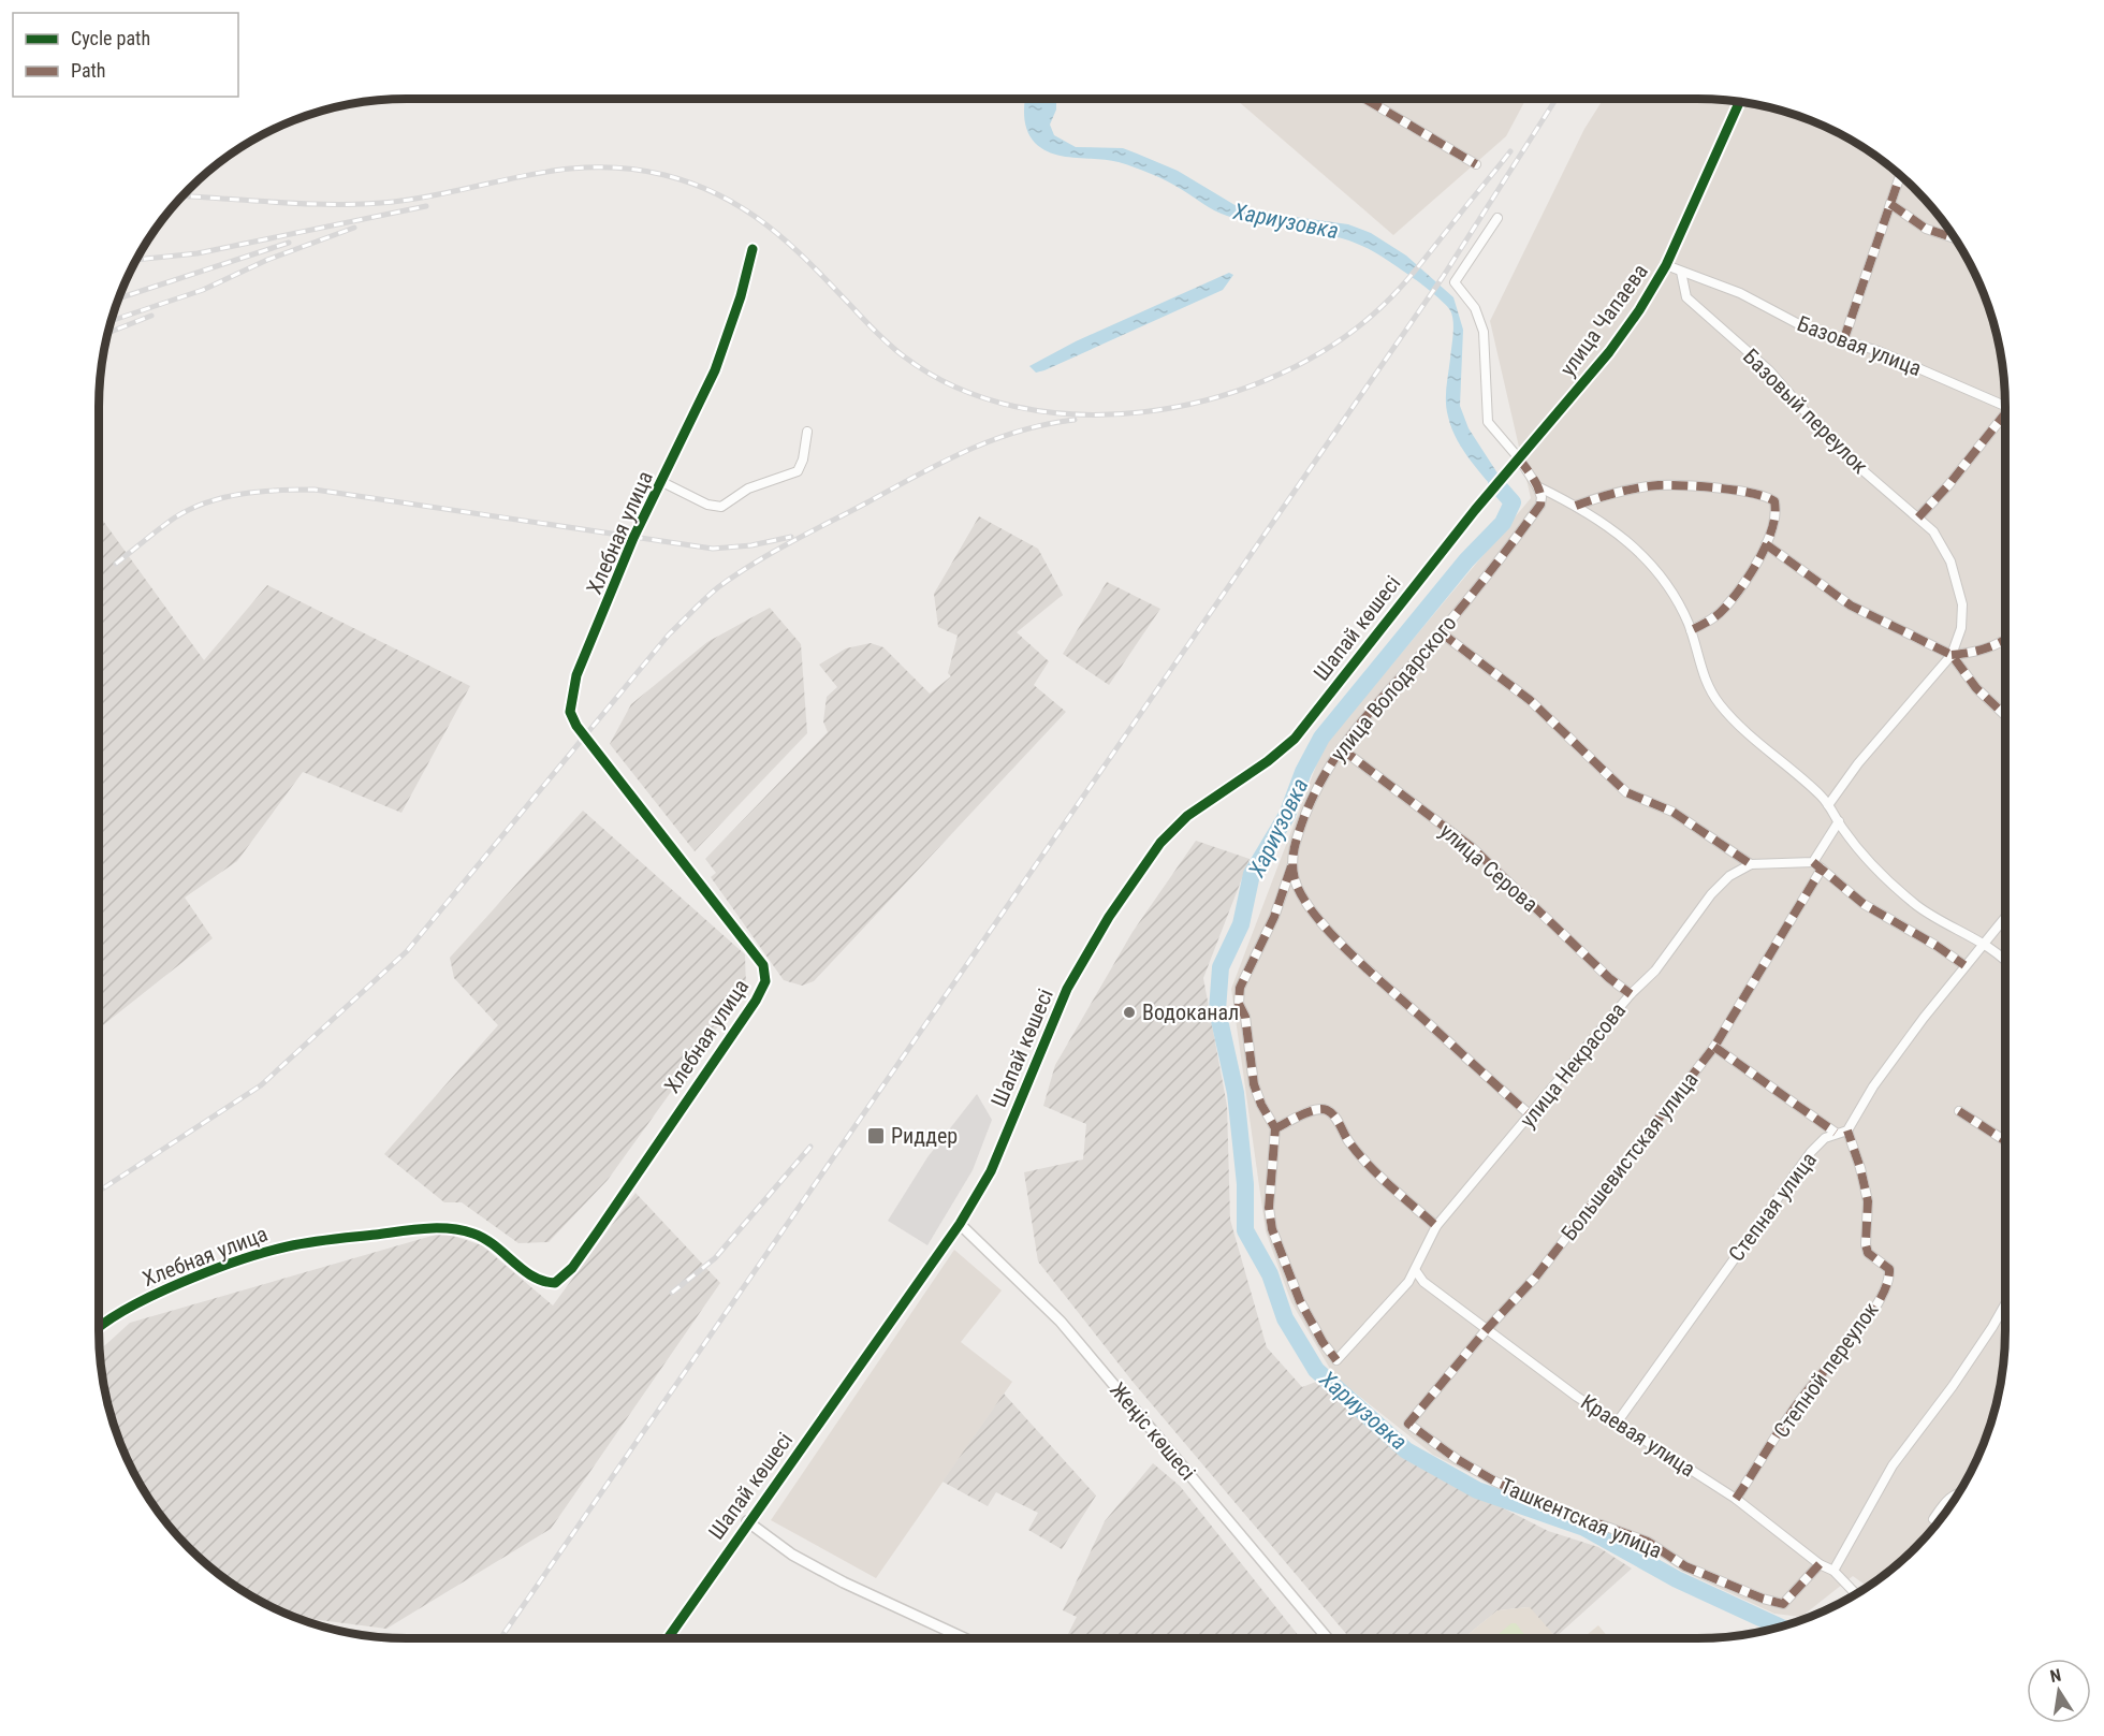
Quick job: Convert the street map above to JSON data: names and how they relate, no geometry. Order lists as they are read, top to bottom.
{
  "streets": {
    "street": [
      "улица Чапаева",
      "Базовая улица",
      "Базовый переулок",
      "Хлебная улица",
      "Шапай көшесі",
      "улица Володарского",
      "улица Серова",
      "улица Некрасова",
      "Большевистская улица",
      "Степная улица",
      "Степной переулок",
      "Жеңіс көшесі",
      "Краевая улица",
      "Ташкентская улица"
    ]
  },
  "crossings": [
    ["улица Чапаева", "Базовая улица"],
    ["улица Чапаева", "Шапай көшесі"],
    ["Базовая улица", "Базовый переулок"],
    ["Шапай көшесі", "Жеңіс көшесі"],
    ["улица Володарского", "улица Серова"],
    ["улица Володарского", "улица Некрасова"],
    ["улица Серова", "улица Некрасова"],
    ["улица Некрасова", "Краевая улица"],
    ["Большевистская улица", "Краевая улица"],
    ["Большевистская улица", "Ташкентская улица"],
    ["Степная улица", "Степной переулок"],
    ["Степная улица", "Краевая улица"],
    ["Степной переулок", "Краевая улица"],
    ["Краевая улица", "Ташкентская улица"]
  ],
  "water": ["Хариузовка"],
  "places": {
    "other": ["Водоканал"],
    "transit": ["Риддер"]
  },
  "legend": ["Cycle path", "Path"],
  "north": "top"
}
